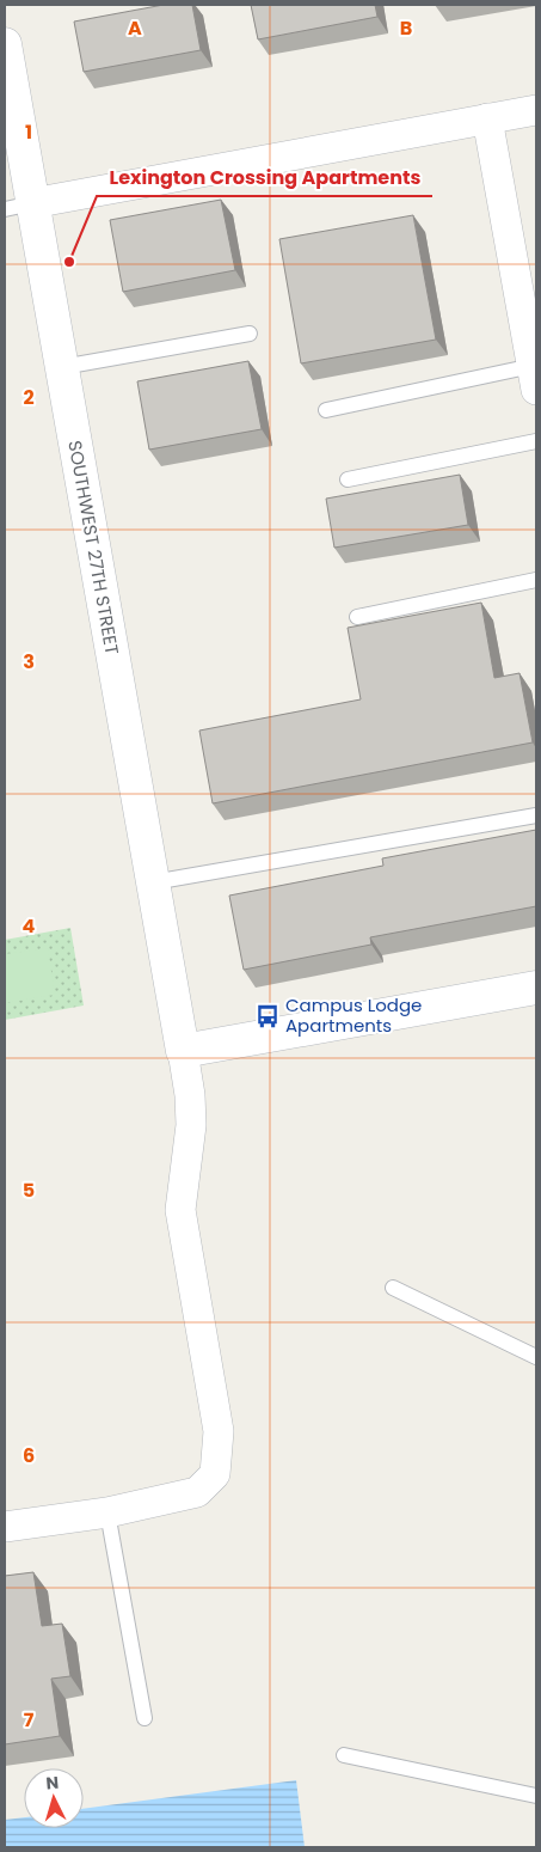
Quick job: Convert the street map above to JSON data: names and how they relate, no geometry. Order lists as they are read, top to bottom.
{
  "streets": {
    "street": ["SOUTHWEST 27TH STREET"]
  },
  "places": {
    "other": ["Lexington Crossing Apartments"],
    "bus stop": ["Campus Lodge Apartments"]
  },
  "north": "top",
  "grid": {
    "columns": ["A", "B"],
    "rows": [
      "1",
      "2",
      "3",
      "4",
      "5",
      "6",
      "7"
    ]
  }
}
